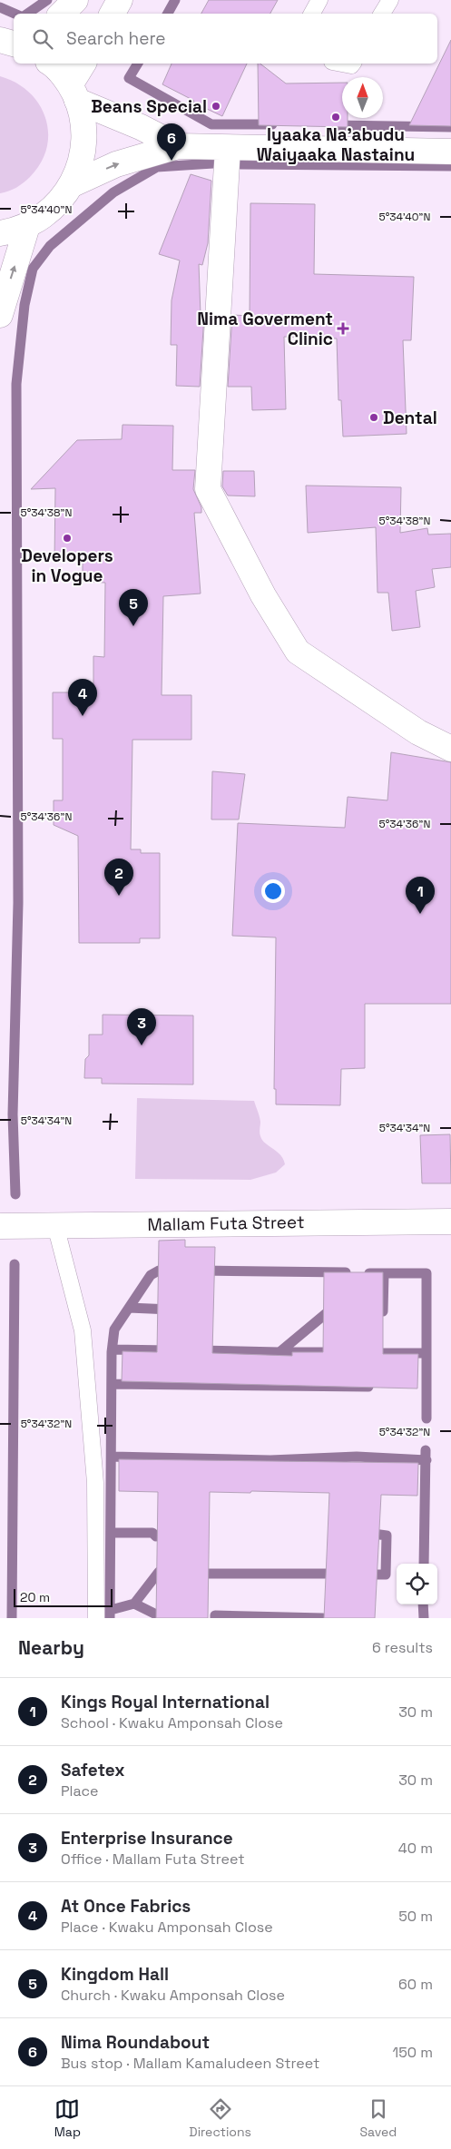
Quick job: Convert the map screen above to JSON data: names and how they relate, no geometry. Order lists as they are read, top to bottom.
{
  "streets": {
    "street": ["Mallam Futa Street"]
  },
  "places": {
    "other": [
      "Beans Special",
      "Iyaaka Na'abudu Waiyaaka Nastainu",
      "Dental",
      "Developers in Vogue"
    ],
    "health": ["Nima Goverment Clinic"]
  },
  "scale_bar": "20 m",
  "north": "top",
  "page": {
    "search": "Search here",
    "pins": [
      "6",
      "5",
      "4",
      "2",
      "1",
      "3"
    ],
    "scale": "20 m",
    "heading": ["Nearby", "6 results"],
    "list": [
      {
        "mark": "1",
        "name": "Kings Royal International",
        "note": "School · Kwaku Amponsah Close",
        "value": "30 m"
      },
      {
        "mark": "2",
        "name": "Safetex",
        "note": "Place",
        "value": "30 m"
      },
      {
        "mark": "3",
        "name": "Enterprise Insurance",
        "note": "Office · Mallam Futa Street",
        "value": "40 m"
      },
      {
        "mark": "4",
        "name": "At Once Fabrics",
        "note": "Place · Kwaku Amponsah Close",
        "value": "50 m"
      },
      {
        "mark": "5",
        "name": "Kingdom Hall",
        "note": "Church · Kwaku Amponsah Close",
        "value": "60 m"
      },
      {
        "mark": "6",
        "name": "Nima Roundabout",
        "note": "Bus stop · Mallam Kamaludeen Street",
        "value": "150 m"
      }
    ],
    "nav": ["Map", "Directions", "Saved"]
  },
  "coordinates": [
    "5°34'40\"N",
    "5°34'38\"N",
    "5°34'36\"N",
    "5°34'34\"N",
    "5°34'32\"N"
  ]
}
